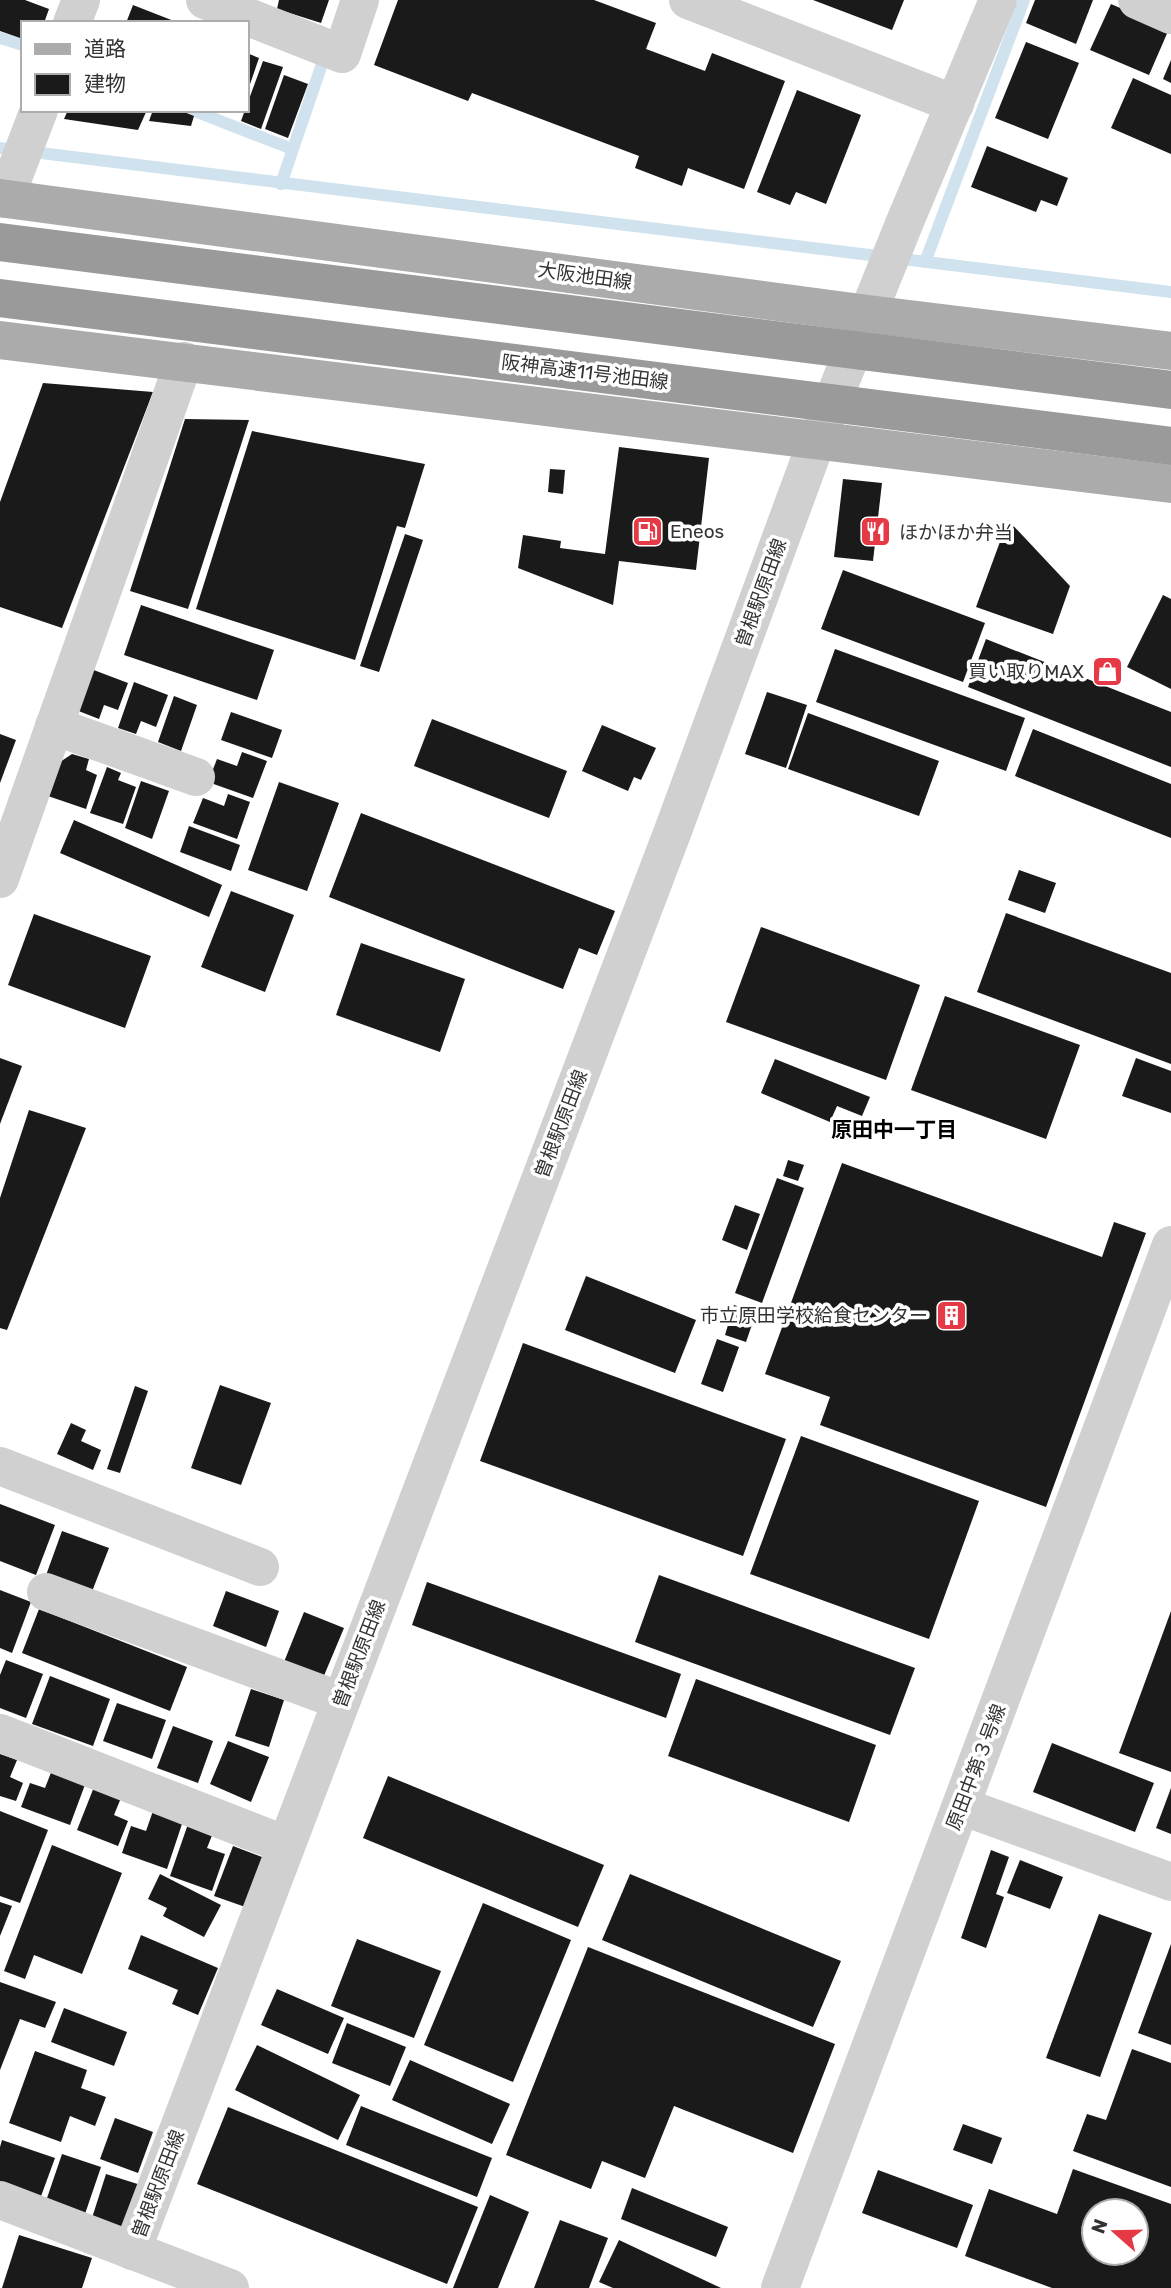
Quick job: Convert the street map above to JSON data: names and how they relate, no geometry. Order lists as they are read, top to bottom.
{
  "streets": {
    "highway": ["阪神高速11号池田線"],
    "main road": ["大阪池田線"],
    "street": ["曽根駅原田線", "原田中第３号線"]
  },
  "crossings": [
    ["大阪池田線", "曽根駅原田線"]
  ],
  "districts": ["原田中一丁目"],
  "places": {
    "fuel station": ["Eneos"],
    "restaurant": ["ほかほか弁当"],
    "shop": ["買い取りMAX"],
    "building": ["市立原田学校給食センター"]
  },
  "legend": ["道路", "建物"],
  "north": "left"
}
